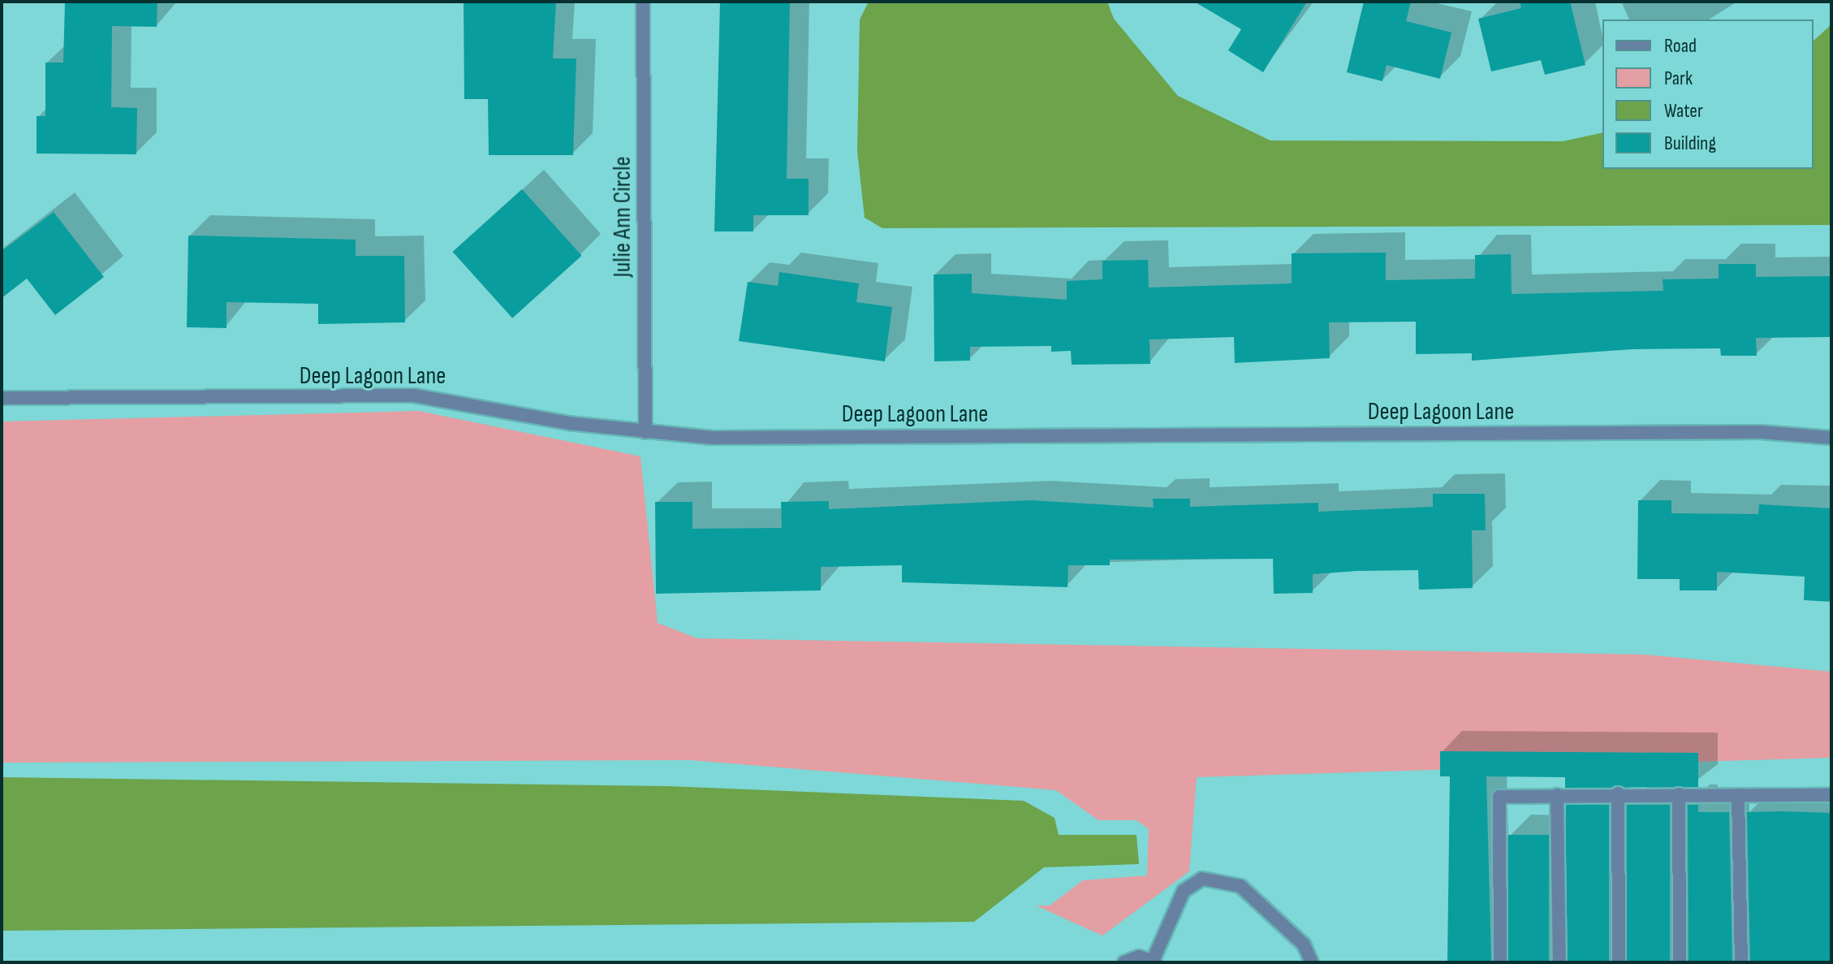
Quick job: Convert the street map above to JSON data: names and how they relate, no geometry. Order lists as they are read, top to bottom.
{
  "streets": {
    "street": ["Julie Ann Circle", "Deep Lagoon Lane"]
  },
  "crossings": [
    ["Julie Ann Circle", "Deep Lagoon Lane"]
  ],
  "legend": [
    "Road",
    "Park",
    "Water",
    "Building"
  ]
}
